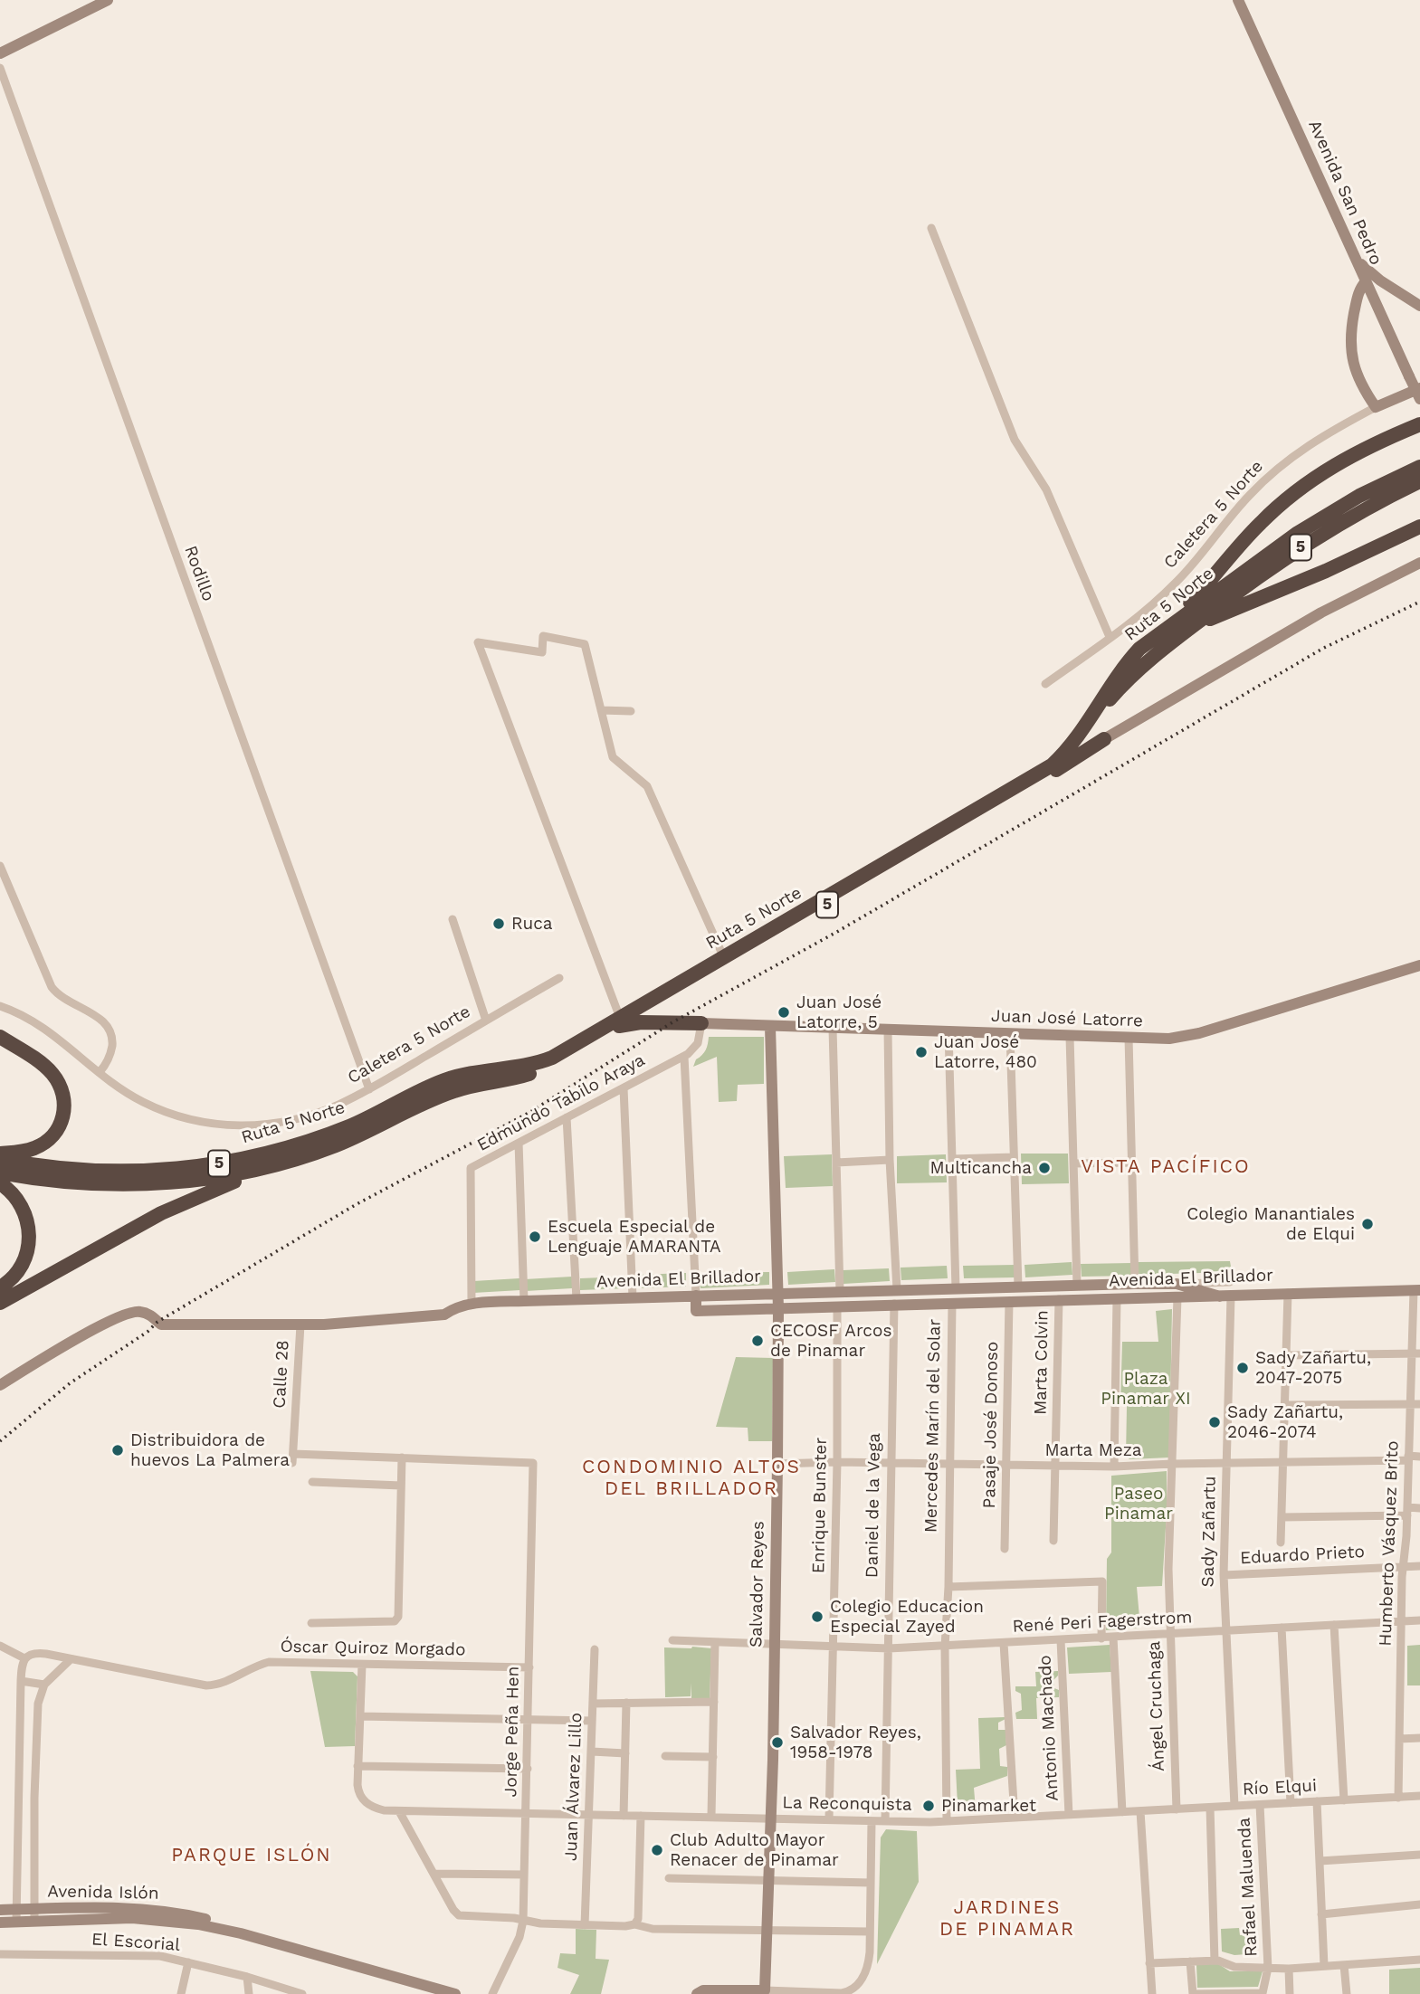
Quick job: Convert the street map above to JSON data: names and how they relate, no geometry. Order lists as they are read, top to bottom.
{
  "streets": {
    "highway": ["5", "Ruta 5 Norte"],
    "street": [
      "Avenida San Pedro",
      "Caletera 5 Norte",
      "Rodillo",
      "Juan José Latorre",
      "Edmundo Tabilo Araya",
      "Avenida El Brillador",
      "Marta Colvin",
      "Calle 28",
      "Pasaje José Donoso",
      "Mercedes Marín del Solar",
      "Marta Meza",
      "Enrique Bunster",
      "Daniel de la Vega",
      "Sady Zañartu",
      "Humberto Vásquez Brito",
      "Eduardo Prieto",
      "Salvador Reyes",
      "René Peri Fagerstrom",
      "Óscar Quiroz Morgado",
      "Ángel Cruchaga",
      "Antonio Machado",
      "Jorge Peña Hen",
      "Juan Álvarez Lillo",
      "Río Elqui",
      "La Reconquista",
      "Rafael Maluenda",
      "Avenida Islón",
      "El Escorial"
    ]
  },
  "crossings": [
    ["Caletera 5 Norte", "Rodillo"],
    ["Juan José Latorre", "Mercedes Marín del Solar"],
    ["Juan José Latorre", "Salvador Reyes"],
    ["Edmundo Tabilo Araya", "Avenida El Brillador"],
    ["Avenida El Brillador", "Marta Colvin"],
    ["Avenida El Brillador", "Calle 28"],
    ["Avenida El Brillador", "Pasaje José Donoso"],
    ["Avenida El Brillador", "Mercedes Marín del Solar"],
    ["Avenida El Brillador", "Enrique Bunster"],
    ["Avenida El Brillador", "Daniel de la Vega"],
    ["Avenida El Brillador", "Sady Zañartu"],
    ["Avenida El Brillador", "Humberto Vásquez Brito"],
    ["Avenida El Brillador", "Salvador Reyes"],
    ["Avenida El Brillador", "Ángel Cruchaga"],
    ["Marta Colvin", "Marta Meza"],
    ["Calle 28", "Jorge Peña Hen"],
    ["Pasaje José Donoso", "Marta Meza"],
    ["Mercedes Marín del Solar", "Marta Meza"],
    ["Mercedes Marín del Solar", "René Peri Fagerstrom"],
    ["Mercedes Marín del Solar", "La Reconquista"],
    ["Marta Meza", "Enrique Bunster"],
    ["Marta Meza", "Daniel de la Vega"],
    ["Marta Meza", "Sady Zañartu"],
    ["Marta Meza", "Humberto Vásquez Brito"],
    ["Marta Meza", "Salvador Reyes"],
    ["Marta Meza", "Ángel Cruchaga"],
    ["Enrique Bunster", "René Peri Fagerstrom"],
    ["Enrique Bunster", "La Reconquista"],
    ["Daniel de la Vega", "René Peri Fagerstrom"],
    ["Daniel de la Vega", "La Reconquista"],
    ["Sady Zañartu", "Eduardo Prieto"],
    ["Sady Zañartu", "René Peri Fagerstrom"],
    ["Sady Zañartu", "Río Elqui"],
    ["Humberto Vásquez Brito", "Eduardo Prieto"],
    ["Humberto Vásquez Brito", "René Peri Fagerstrom"],
    ["Humberto Vásquez Brito", "Río Elqui"],
    ["Salvador Reyes", "René Peri Fagerstrom"],
    ["Salvador Reyes", "La Reconquista"],
    ["René Peri Fagerstrom", "Ángel Cruchaga"],
    ["René Peri Fagerstrom", "Antonio Machado"],
    ["Óscar Quiroz Morgado", "Jorge Peña Hen"],
    ["Ángel Cruchaga", "Río Elqui"],
    ["Antonio Machado", "La Reconquista"],
    ["Jorge Peña Hen", "La Reconquista"],
    ["Juan Álvarez Lillo", "La Reconquista"],
    ["Río Elqui", "La Reconquista"],
    ["Río Elqui", "Rafael Maluenda"]
  ],
  "districts": [
    "VISTA PACÍFICO",
    "CONDOMINIO ALTOS DEL BRILLADOR",
    "PARQUE ISLÓN",
    "JARDINES DE PINAMAR"
  ],
  "parks": ["Plaza Pinamar XI", "Paseo Pinamar"],
  "places": [
    "Ruca",
    "Juan José Latorre, 5",
    "Juan José Latorre, 480",
    "Multicancha",
    "Colegio Manantiales de Elqui",
    "Escuela Especial de Lenguaje AMARANTA",
    "CECOSF Arcos de Pinamar",
    "Sady Zañartu, 2047-2075",
    "Sady Zañartu, 2046-2074",
    "Distribuidora de huevos La Palmera",
    "Colegio Educacion Especial Zayed",
    "Salvador Reyes, 1958-1978",
    "Pinamarket",
    "Club Adulto Mayor Renacer de Pinamar"
  ]
}
